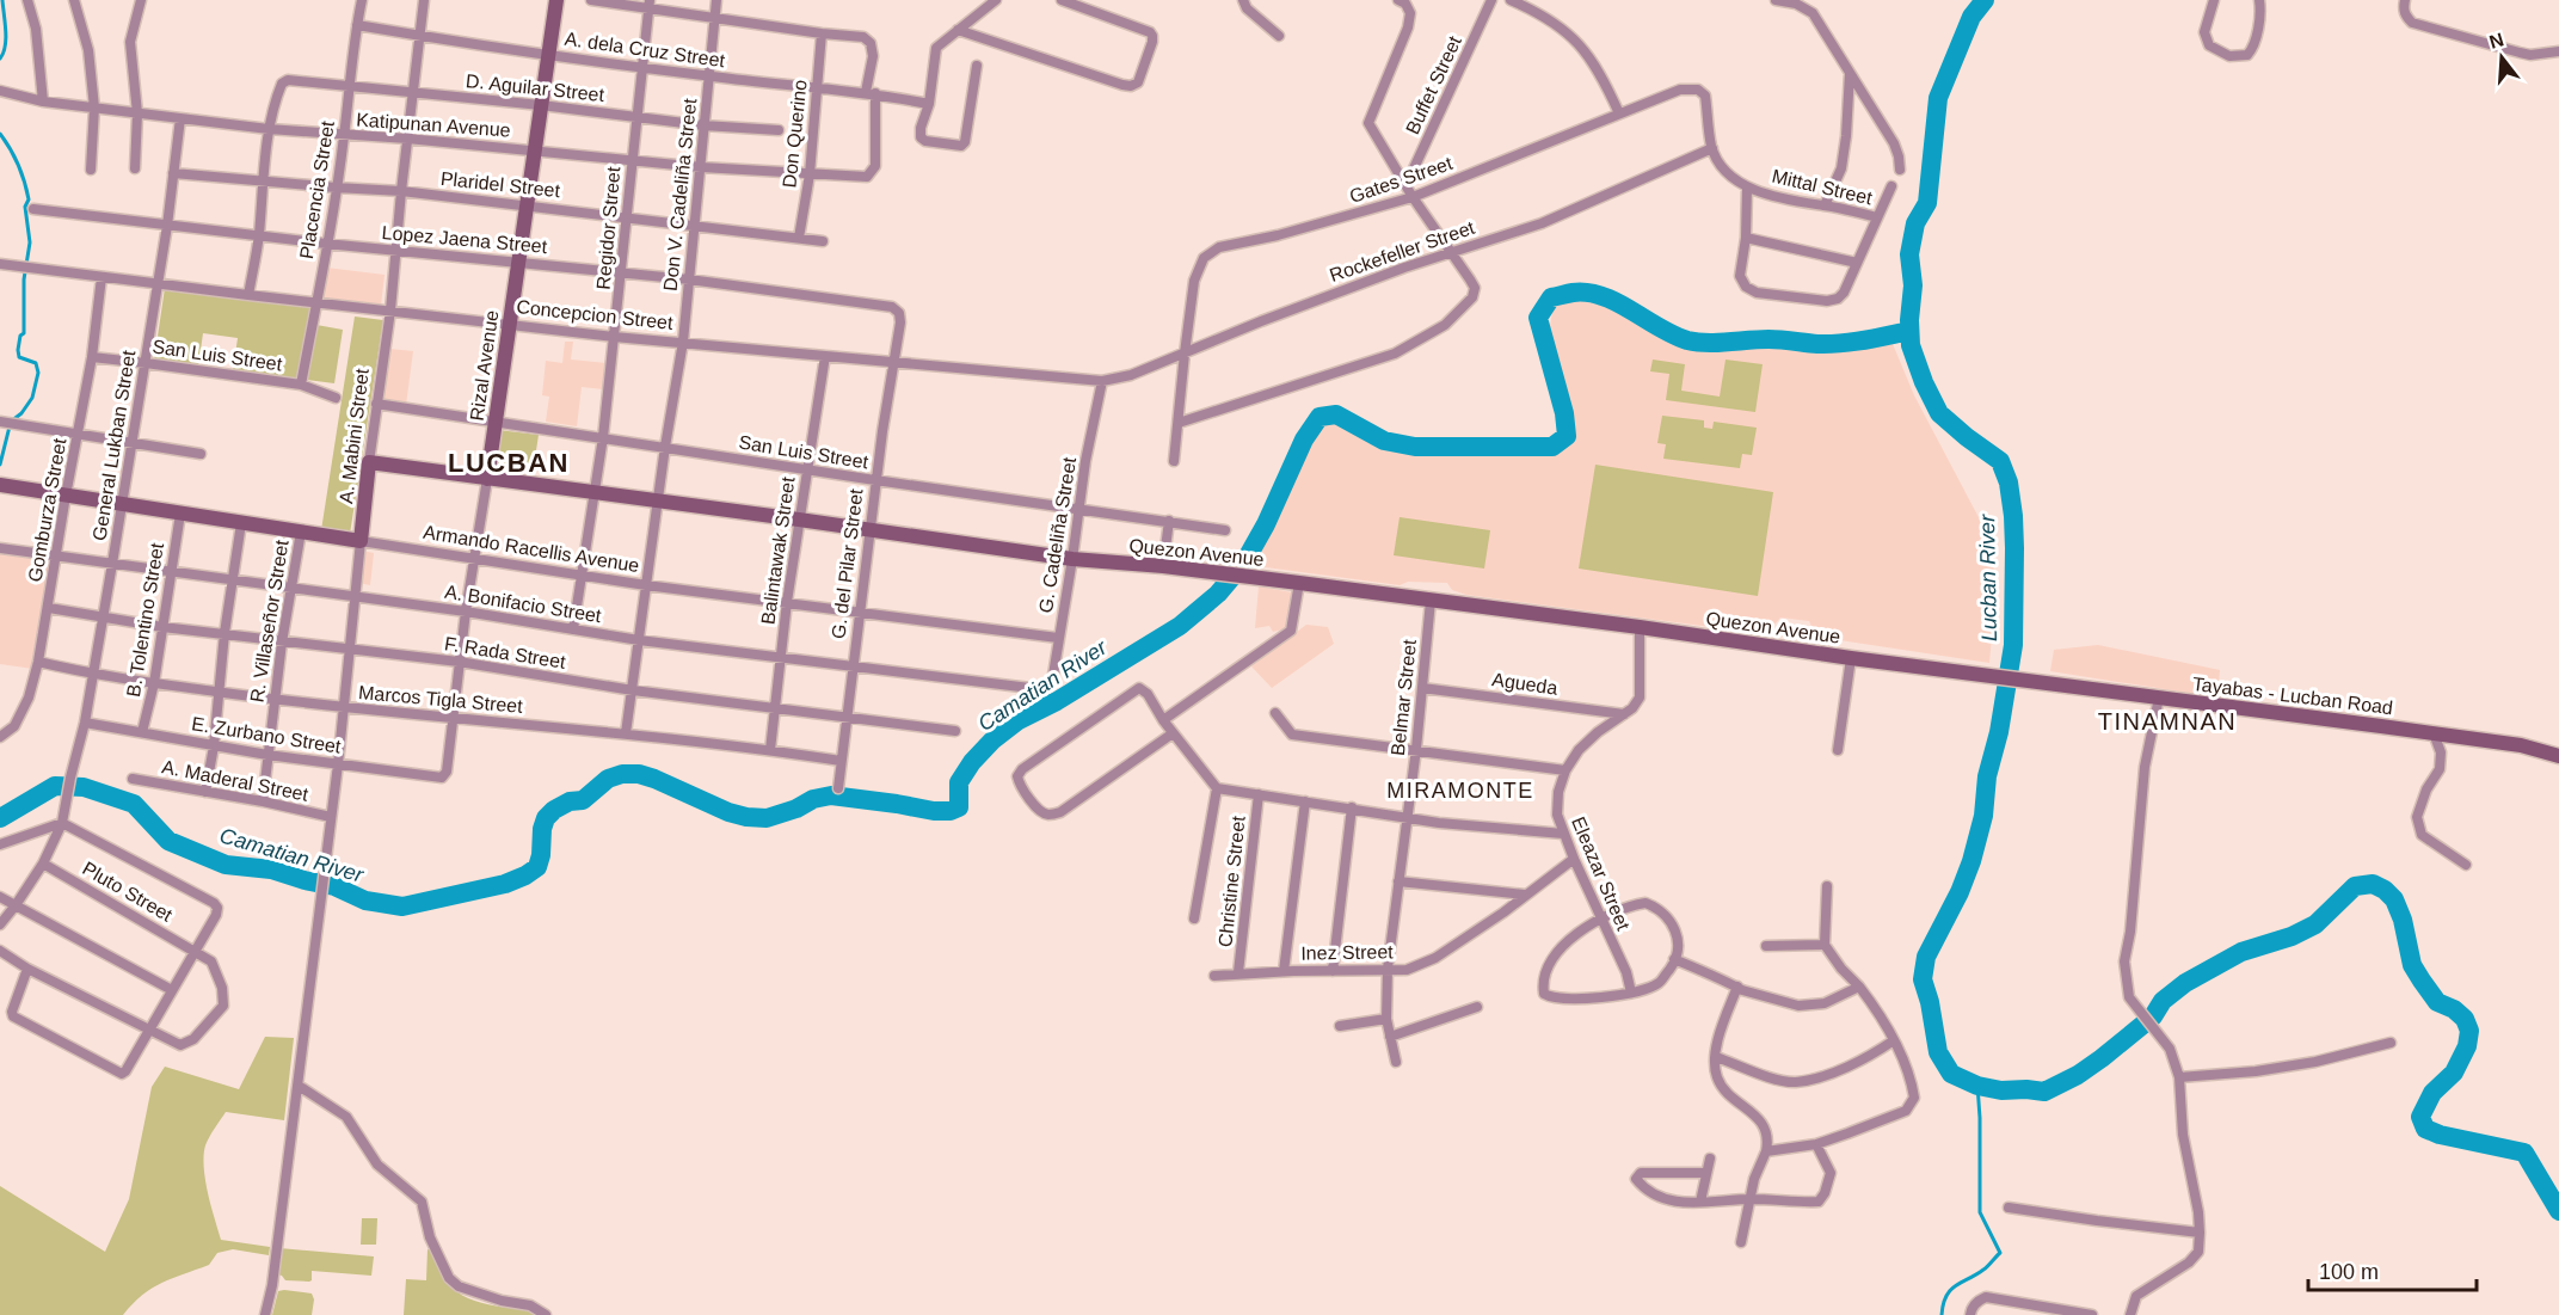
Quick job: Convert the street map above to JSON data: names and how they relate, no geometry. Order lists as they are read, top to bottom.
{
  "streets": {
    "main road": [
      "Rizal Avenue",
      "A. Mabini Street",
      "Armando Racellis Avenue",
      "Quezon Avenue",
      "Tayabas - Lucban Road"
    ],
    "street": [
      "A. dela Cruz Street",
      "Buffet Street",
      "D. Aguilar Street",
      "Katipunan Avenue",
      "Don Querino",
      "Gates Street",
      "Plaridel Street",
      "Mittal Street",
      "Placencia Street",
      "Don V. Cadeliña Street",
      "Regidor Street",
      "Lopez Jaena Street",
      "Rockefeller Street",
      "Concepcion Street",
      "San Luis Street",
      "General Lukban Street",
      "Gomburza Street",
      "G. Cadeliña Street",
      "Balintawak Street",
      "G. del Pilar Street",
      "A. Bonifacio Street",
      "B. Tolentino Street",
      "R. Villaseñor Street",
      "F. Rada Street",
      "Agueda",
      "Belmar Street",
      "Marcos Tigla Street",
      "E. Zurbano Street",
      "A. Maderal Street",
      "Eleazar Street",
      "Christine Street",
      "Pluto Street",
      "Inez Street"
    ]
  },
  "crossings": [
    ["A. dela Cruz Street", "Katipunan Avenue"],
    ["A. dela Cruz Street", "Don Querino"],
    ["A. dela Cruz Street", "Placencia Street"],
    ["A. dela Cruz Street", "Don V. Cadeliña Street"],
    ["A. dela Cruz Street", "Regidor Street"],
    ["A. dela Cruz Street", "Rizal Avenue"],
    ["A. dela Cruz Street", "A. Mabini Street"],
    ["D. Aguilar Street", "Katipunan Avenue"],
    ["D. Aguilar Street", "Placencia Street"],
    ["D. Aguilar Street", "Don V. Cadeliña Street"],
    ["D. Aguilar Street", "Regidor Street"],
    ["D. Aguilar Street", "Rizal Avenue"],
    ["D. Aguilar Street", "A. Mabini Street"],
    ["Katipunan Avenue", "Don Querino"],
    ["Katipunan Avenue", "Placencia Street"],
    ["Katipunan Avenue", "Don V. Cadeliña Street"],
    ["Katipunan Avenue", "Regidor Street"],
    ["Katipunan Avenue", "Rizal Avenue"],
    ["Katipunan Avenue", "A. Mabini Street"],
    ["Katipunan Avenue", "General Lukban Street"],
    ["Don Querino", "Plaridel Street"],
    ["Gates Street", "Mittal Street"],
    ["Gates Street", "Rockefeller Street"],
    ["Plaridel Street", "Placencia Street"],
    ["Plaridel Street", "Don V. Cadeliña Street"],
    ["Plaridel Street", "Regidor Street"],
    ["Plaridel Street", "Rizal Avenue"],
    ["Plaridel Street", "A. Mabini Street"],
    ["Plaridel Street", "General Lukban Street"],
    ["Mittal Street", "Rockefeller Street"],
    ["Placencia Street", "Lopez Jaena Street"],
    ["Placencia Street", "Concepcion Street"],
    ["Placencia Street", "San Luis Street"],
    ["Don V. Cadeliña Street", "Lopez Jaena Street"],
    ["Don V. Cadeliña Street", "Concepcion Street"],
    ["Don V. Cadeliña Street", "San Luis Street"],
    ["Don V. Cadeliña Street", "Armando Racellis Avenue"],
    ["Don V. Cadeliña Street", "Quezon Avenue"],
    ["Don V. Cadeliña Street", "A. Bonifacio Street"],
    ["Don V. Cadeliña Street", "F. Rada Street"],
    ["Don V. Cadeliña Street", "Marcos Tigla Street"],
    ["Regidor Street", "Lopez Jaena Street"],
    ["Regidor Street", "Concepcion Street"],
    ["Regidor Street", "San Luis Street"],
    ["Regidor Street", "Armando Racellis Avenue"],
    ["Regidor Street", "Quezon Avenue"],
    ["Regidor Street", "A. Bonifacio Street"],
    ["Lopez Jaena Street", "Rizal Avenue"],
    ["Lopez Jaena Street", "A. Mabini Street"],
    ["Lopez Jaena Street", "General Lukban Street"],
    ["Lopez Jaena Street", "G. del Pilar Street"],
    ["Rockefeller Street", "Concepcion Street"],
    ["Rockefeller Street", "G. Cadeliña Street"],
    ["Concepcion Street", "Rizal Avenue"],
    ["Concepcion Street", "A. Mabini Street"],
    ["Concepcion Street", "General Lukban Street"],
    ["Concepcion Street", "Gomburza Street"],
    ["Concepcion Street", "G. Cadeliña Street"],
    ["Concepcion Street", "Balintawak Street"],
    ["Concepcion Street", "G. del Pilar Street"],
    ["San Luis Street", "Rizal Avenue"],
    ["San Luis Street", "A. Mabini Street"],
    ["San Luis Street", "General Lukban Street"],
    ["San Luis Street", "Gomburza Street"],
    ["San Luis Street", "G. Cadeliña Street"],
    ["San Luis Street", "Balintawak Street"],
    ["San Luis Street", "G. del Pilar Street"],
    ["Rizal Avenue", "Armando Racellis Avenue"],
    ["Rizal Avenue", "Quezon Avenue"],
    ["Rizal Avenue", "A. Bonifacio Street"],
    ["Rizal Avenue", "F. Rada Street"],
    ["Rizal Avenue", "Marcos Tigla Street"],
    ["Rizal Avenue", "E. Zurbano Street"],
    ["A. Mabini Street", "Armando Racellis Avenue"],
    ["A. Mabini Street", "Quezon Avenue"],
    ["A. Mabini Street", "A. Bonifacio Street"],
    ["A. Mabini Street", "F. Rada Street"],
    ["A. Mabini Street", "Marcos Tigla Street"],
    ["A. Mabini Street", "E. Zurbano Street"],
    ["A. Mabini Street", "A. Maderal Street"],
    ["General Lukban Street", "Armando Racellis Avenue"],
    ["General Lukban Street", "A. Bonifacio Street"],
    ["General Lukban Street", "F. Rada Street"],
    ["General Lukban Street", "Marcos Tigla Street"],
    ["General Lukban Street", "E. Zurbano Street"],
    ["General Lukban Street", "Pluto Street"],
    ["Gomburza Street", "Armando Racellis Avenue"],
    ["Gomburza Street", "A. Bonifacio Street"],
    ["Gomburza Street", "F. Rada Street"],
    ["Gomburza Street", "Marcos Tigla Street"],
    ["G. Cadeliña Street", "Armando Racellis Avenue"],
    ["G. Cadeliña Street", "Quezon Avenue"],
    ["G. Cadeliña Street", "A. Bonifacio Street"],
    ["Armando Racellis Avenue", "Balintawak Street"],
    ["Armando Racellis Avenue", "G. del Pilar Street"],
    ["Armando Racellis Avenue", "B. Tolentino Street"],
    ["Armando Racellis Avenue", "R. Villaseñor Street"],
    ["Balintawak Street", "Quezon Avenue"],
    ["Balintawak Street", "A. Bonifacio Street"],
    ["Balintawak Street", "F. Rada Street"],
    ["Balintawak Street", "Marcos Tigla Street"],
    ["Quezon Avenue", "G. del Pilar Street"],
    ["Quezon Avenue", "Tayabas - Lucban Road"],
    ["Quezon Avenue", "Belmar Street"],
    ["Quezon Avenue", "Eleazar Street"],
    ["G. del Pilar Street", "A. Bonifacio Street"],
    ["G. del Pilar Street", "F. Rada Street"],
    ["G. del Pilar Street", "Marcos Tigla Street"],
    ["A. Bonifacio Street", "B. Tolentino Street"],
    ["A. Bonifacio Street", "R. Villaseñor Street"],
    ["B. Tolentino Street", "F. Rada Street"],
    ["B. Tolentino Street", "Marcos Tigla Street"],
    ["B. Tolentino Street", "E. Zurbano Street"],
    ["R. Villaseñor Street", "F. Rada Street"],
    ["R. Villaseñor Street", "Marcos Tigla Street"],
    ["R. Villaseñor Street", "E. Zurbano Street"],
    ["R. Villaseñor Street", "A. Maderal Street"],
    ["Agueda", "Belmar Street"],
    ["Agueda", "Eleazar Street"],
    ["Belmar Street", "Inez Street"],
    ["Eleazar Street", "Inez Street"],
    ["Christine Street", "Inez Street"]
  ],
  "districts": ["LUCBAN", "TINAMNAN", "MIRAMONTE"],
  "water": ["Lucban River", "Camatian River"],
  "scale_bar": "100 m",
  "north": "top"
}
